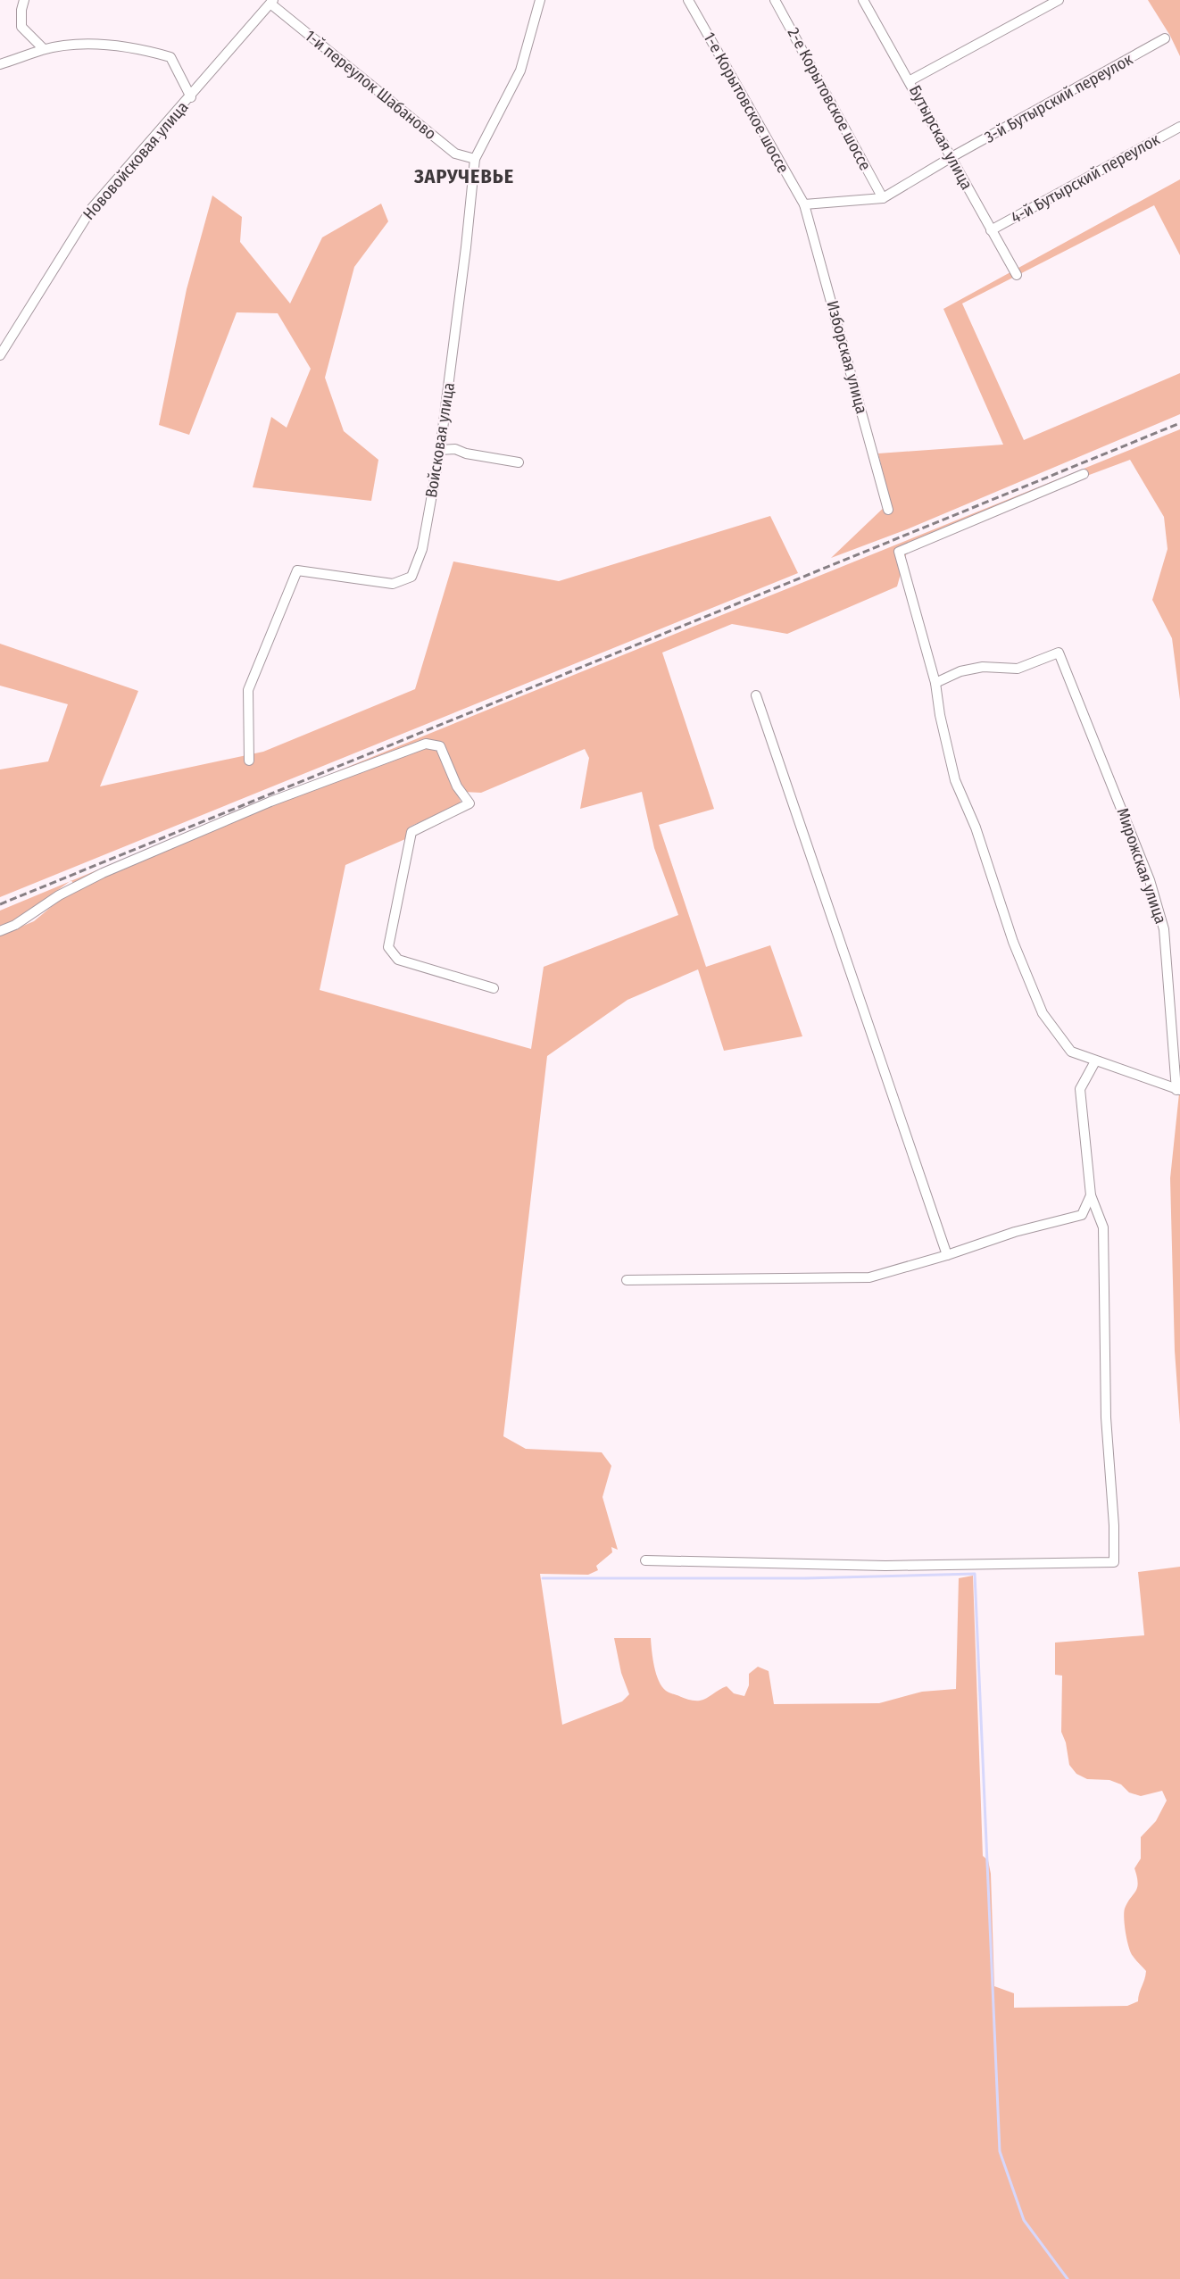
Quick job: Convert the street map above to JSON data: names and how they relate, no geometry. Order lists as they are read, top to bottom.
{
  "streets": {
    "street": [
      "1-й переулок Шабаново",
      "3-й Бутырский переулок",
      "2-е Корытовское шоссе",
      "1-е Корытовское шоссе",
      "Бутырская улица",
      "Нововойсковая улица",
      "4-й Бутырский переулок",
      "Изборская улица",
      "Войсковая улица",
      "Мирожская улица"
    ]
  },
  "crossings": [
    ["1-й переулок Шабаново", "Нововойсковая улица"],
    ["1-й переулок Шабаново", "Войсковая улица"],
    ["3-й Бутырский переулок", "2-е Корытовское шоссе"],
    ["3-й Бутырский переулок", "Бутырская улица"],
    ["1-е Корытовское шоссе", "Изборская улица"],
    ["Бутырская улица", "4-й Бутырский переулок"]
  ],
  "districts": ["ЗАРУЧЕВЬЕ"]
}
